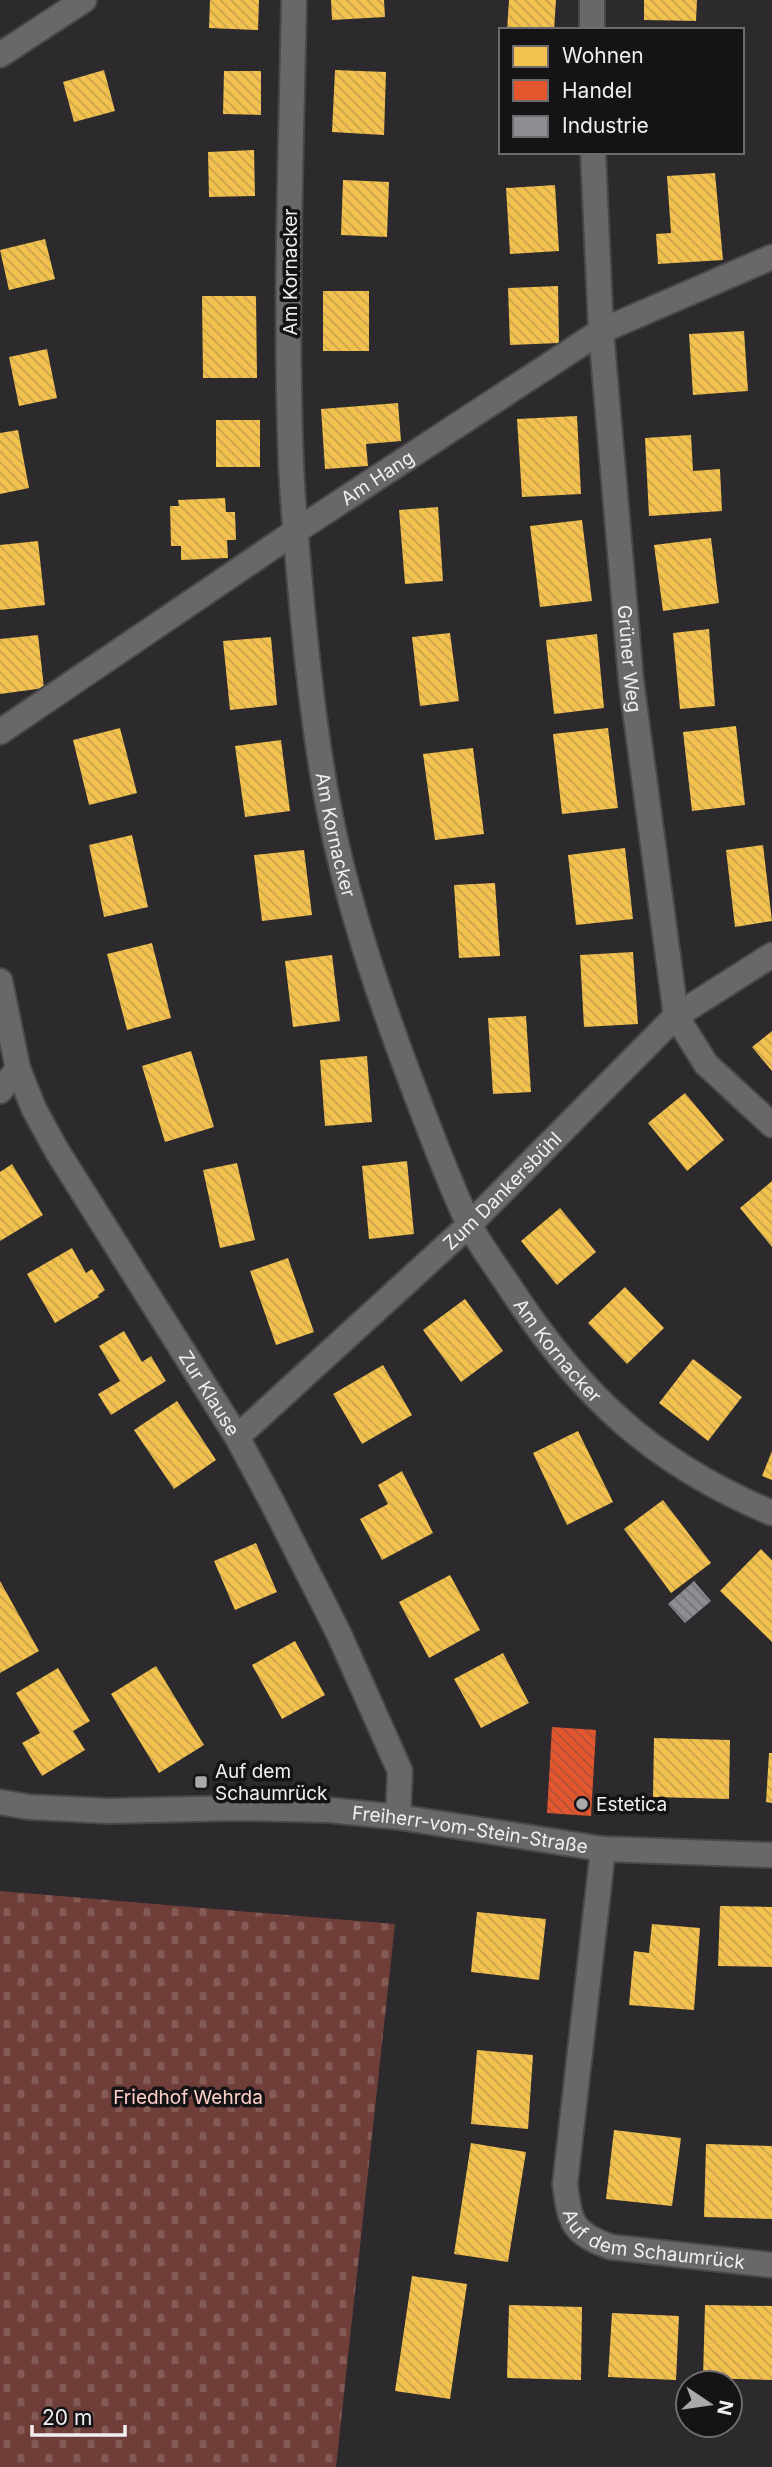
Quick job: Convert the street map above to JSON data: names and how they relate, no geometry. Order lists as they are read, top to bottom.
{
  "streets": {
    "street": [
      "Am Kornacker",
      "Am Hang",
      "Grüner Weg",
      "Zum Dankersbühl",
      "Zur Klause",
      "Freiherr-vom-Stein-Straße",
      "Auf dem Schaumrück"
    ]
  },
  "crossings": [
    ["Am Kornacker", "Am Hang"],
    ["Am Kornacker", "Zum Dankersbühl"],
    ["Am Hang", "Grüner Weg"],
    ["Grüner Weg", "Zum Dankersbühl"],
    ["Zum Dankersbühl", "Zur Klause"],
    ["Zur Klause", "Freiherr-vom-Stein-Straße"],
    ["Freiherr-vom-Stein-Straße", "Auf dem Schaumrück"]
  ],
  "parks": ["Friedhof Wehrda"],
  "places": {
    "transit": ["Auf dem Schaumrück"],
    "other": ["Estetica"]
  },
  "legend": ["Wohnen", "Handel", "Industrie"],
  "scale_bar": "20 m",
  "north": "right"
}
